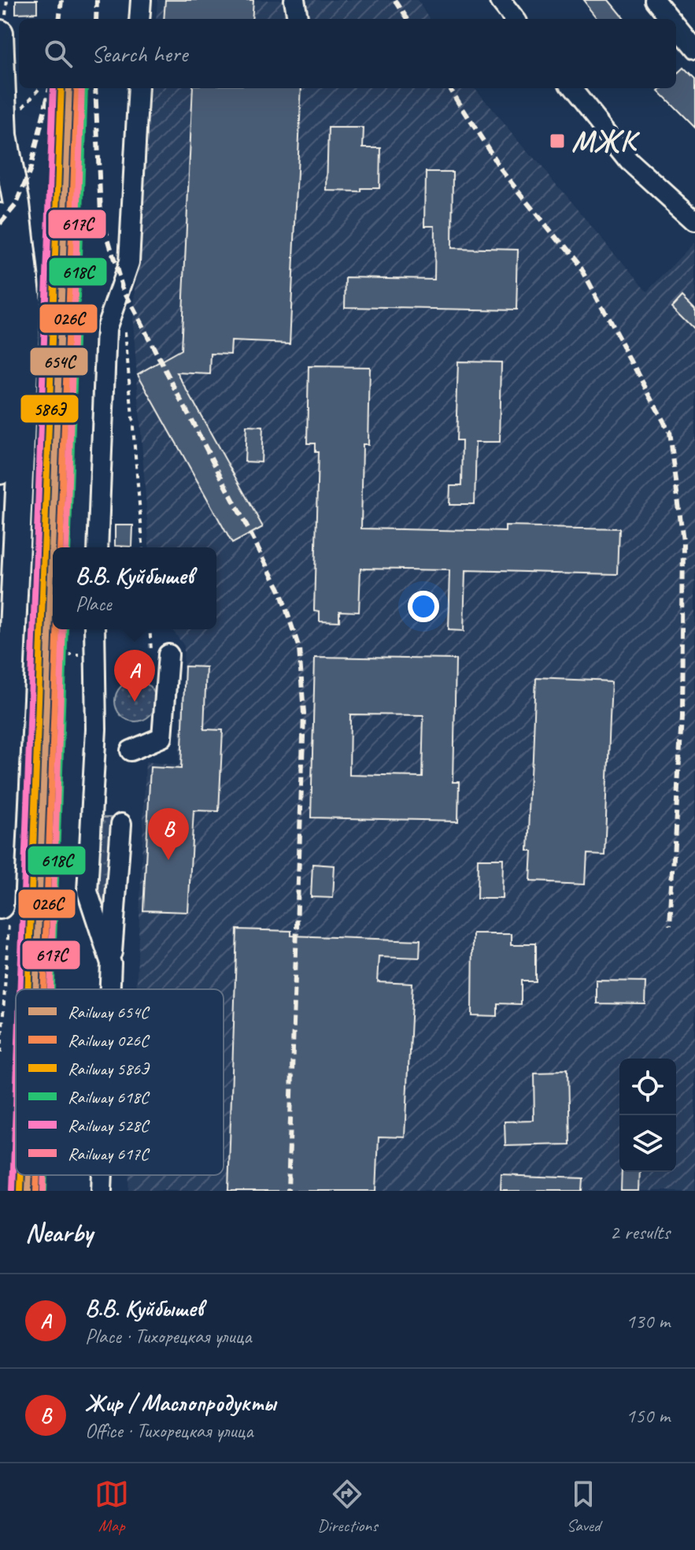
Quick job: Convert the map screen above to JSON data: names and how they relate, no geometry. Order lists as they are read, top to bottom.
{
  "places": {
    "transit": ["МЖК"]
  },
  "lines": [
    "rail line 654С",
    "rail line 026С",
    "rail line 586Э",
    "rail line 618С",
    "rail line 528С",
    "rail line 617C"
  ],
  "legend": [
    "Railway 654С",
    "Railway 026С",
    "Railway 586Э",
    "Railway 618С",
    "Railway 528С",
    "Railway 617C"
  ],
  "page": {
    "search": "Search here",
    "popup": ["В.В. Куйбышев", "Place"],
    "pins": ["A", "B"],
    "heading": ["Nearby", "2 results"],
    "list": [
      {
        "mark": "A",
        "name": "В.В. Куйбышев",
        "note": "Place · Тихорецкая улица",
        "value": "130 m"
      },
      {
        "mark": "B",
        "name": "Жир / Маслопродукты",
        "note": "Office · Тихорецкая улица",
        "value": "150 m"
      }
    ],
    "nav": ["Map", "Directions", "Saved"]
  }
}
